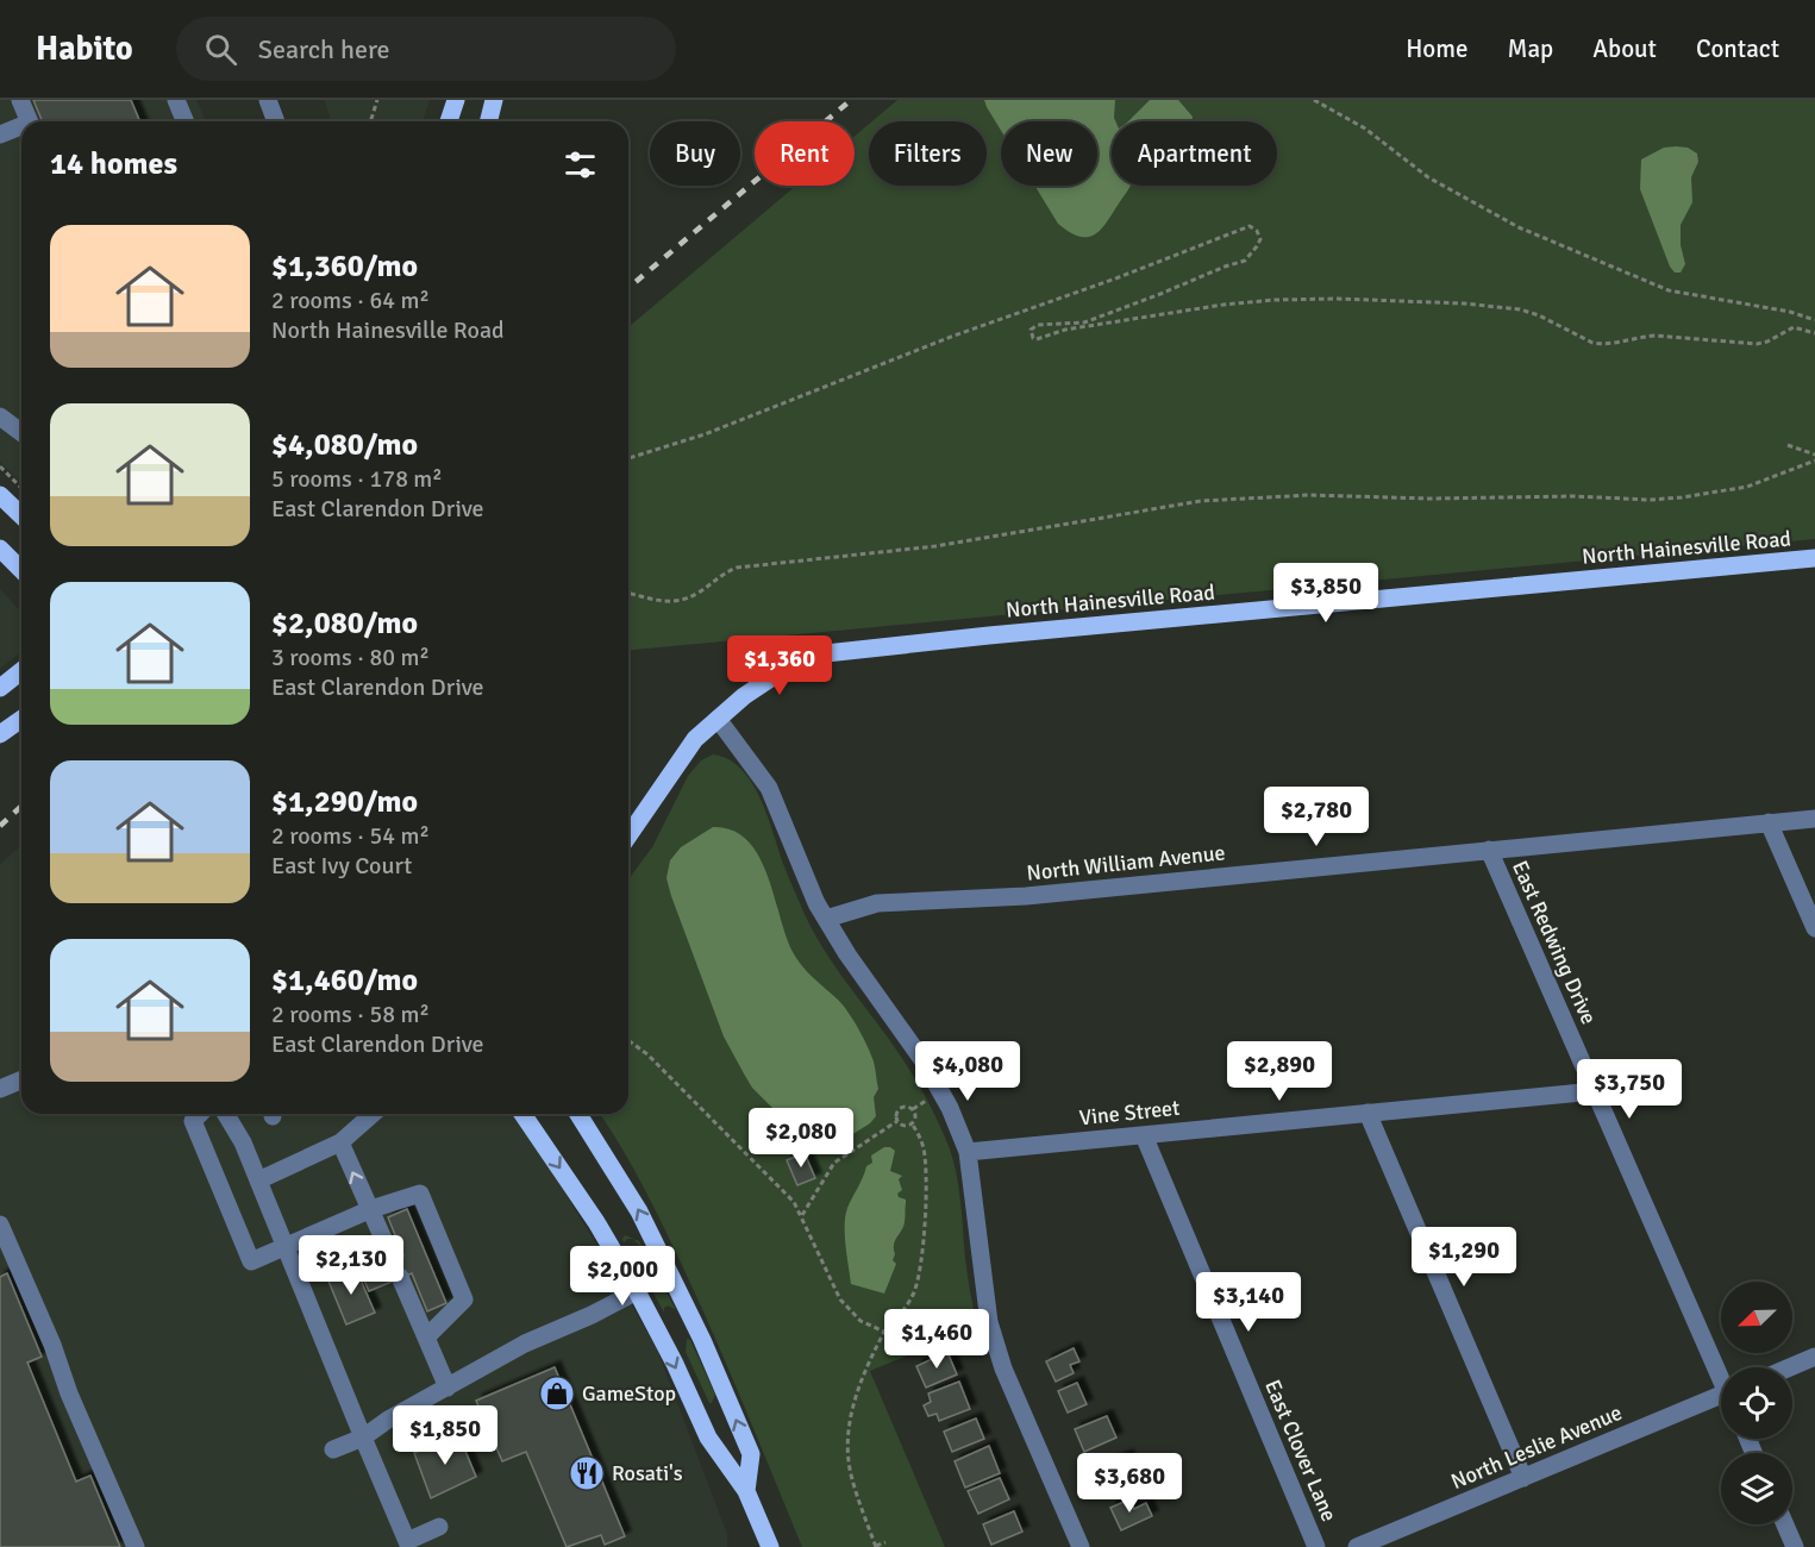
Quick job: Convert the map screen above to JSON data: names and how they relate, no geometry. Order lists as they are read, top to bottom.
{
  "streets": {
    "main road": ["North Hainesville Road"],
    "street": [
      "North William Avenue",
      "East Redwing Drive",
      "Vine Street",
      "North Leslie Avenue",
      "East Clover Lane"
    ]
  },
  "crossings": [
    ["North William Avenue", "East Redwing Drive"],
    ["East Redwing Drive", "Vine Street"],
    ["Vine Street", "East Clover Lane"]
  ],
  "places": {
    "shop": ["GameStop"],
    "restaurant": ["Rosati's"]
  },
  "north": "bottom left",
  "page": {
    "header": "Habito",
    "search": "Search here",
    "nav": [
      "Home",
      "Map",
      "About",
      "Contact"
    ],
    "chip": [
      "Buy",
      "Rent",
      "Filters",
      "New",
      "Apartment"
    ],
    "heading": "14 homes",
    "list": [
      {
        "name": "$1,360/mo",
        "note": "2 rooms · 64 m² · North Hainesville Road"
      },
      {
        "name": "$4,080/mo",
        "note": "5 rooms · 178 m² · East Clarendon Drive"
      },
      {
        "name": "$2,080/mo",
        "note": "3 rooms · 80 m² · East Clarendon Drive"
      },
      {
        "name": "$1,290/mo",
        "note": "2 rooms · 54 m² · East Ivy Court"
      },
      {
        "name": "$1,460/mo",
        "note": "2 rooms · 58 m² · East Clarendon Drive"
      }
    ],
    "price": [
      "$3,850",
      "$1,360",
      "$2,780",
      "$4,080",
      "$2,890",
      "$3,750",
      "$2,080",
      "$1,290",
      "$2,130",
      "$2,000",
      "$3,140",
      "$1,460",
      "$1,850",
      "$3,680"
    ]
  }
}
